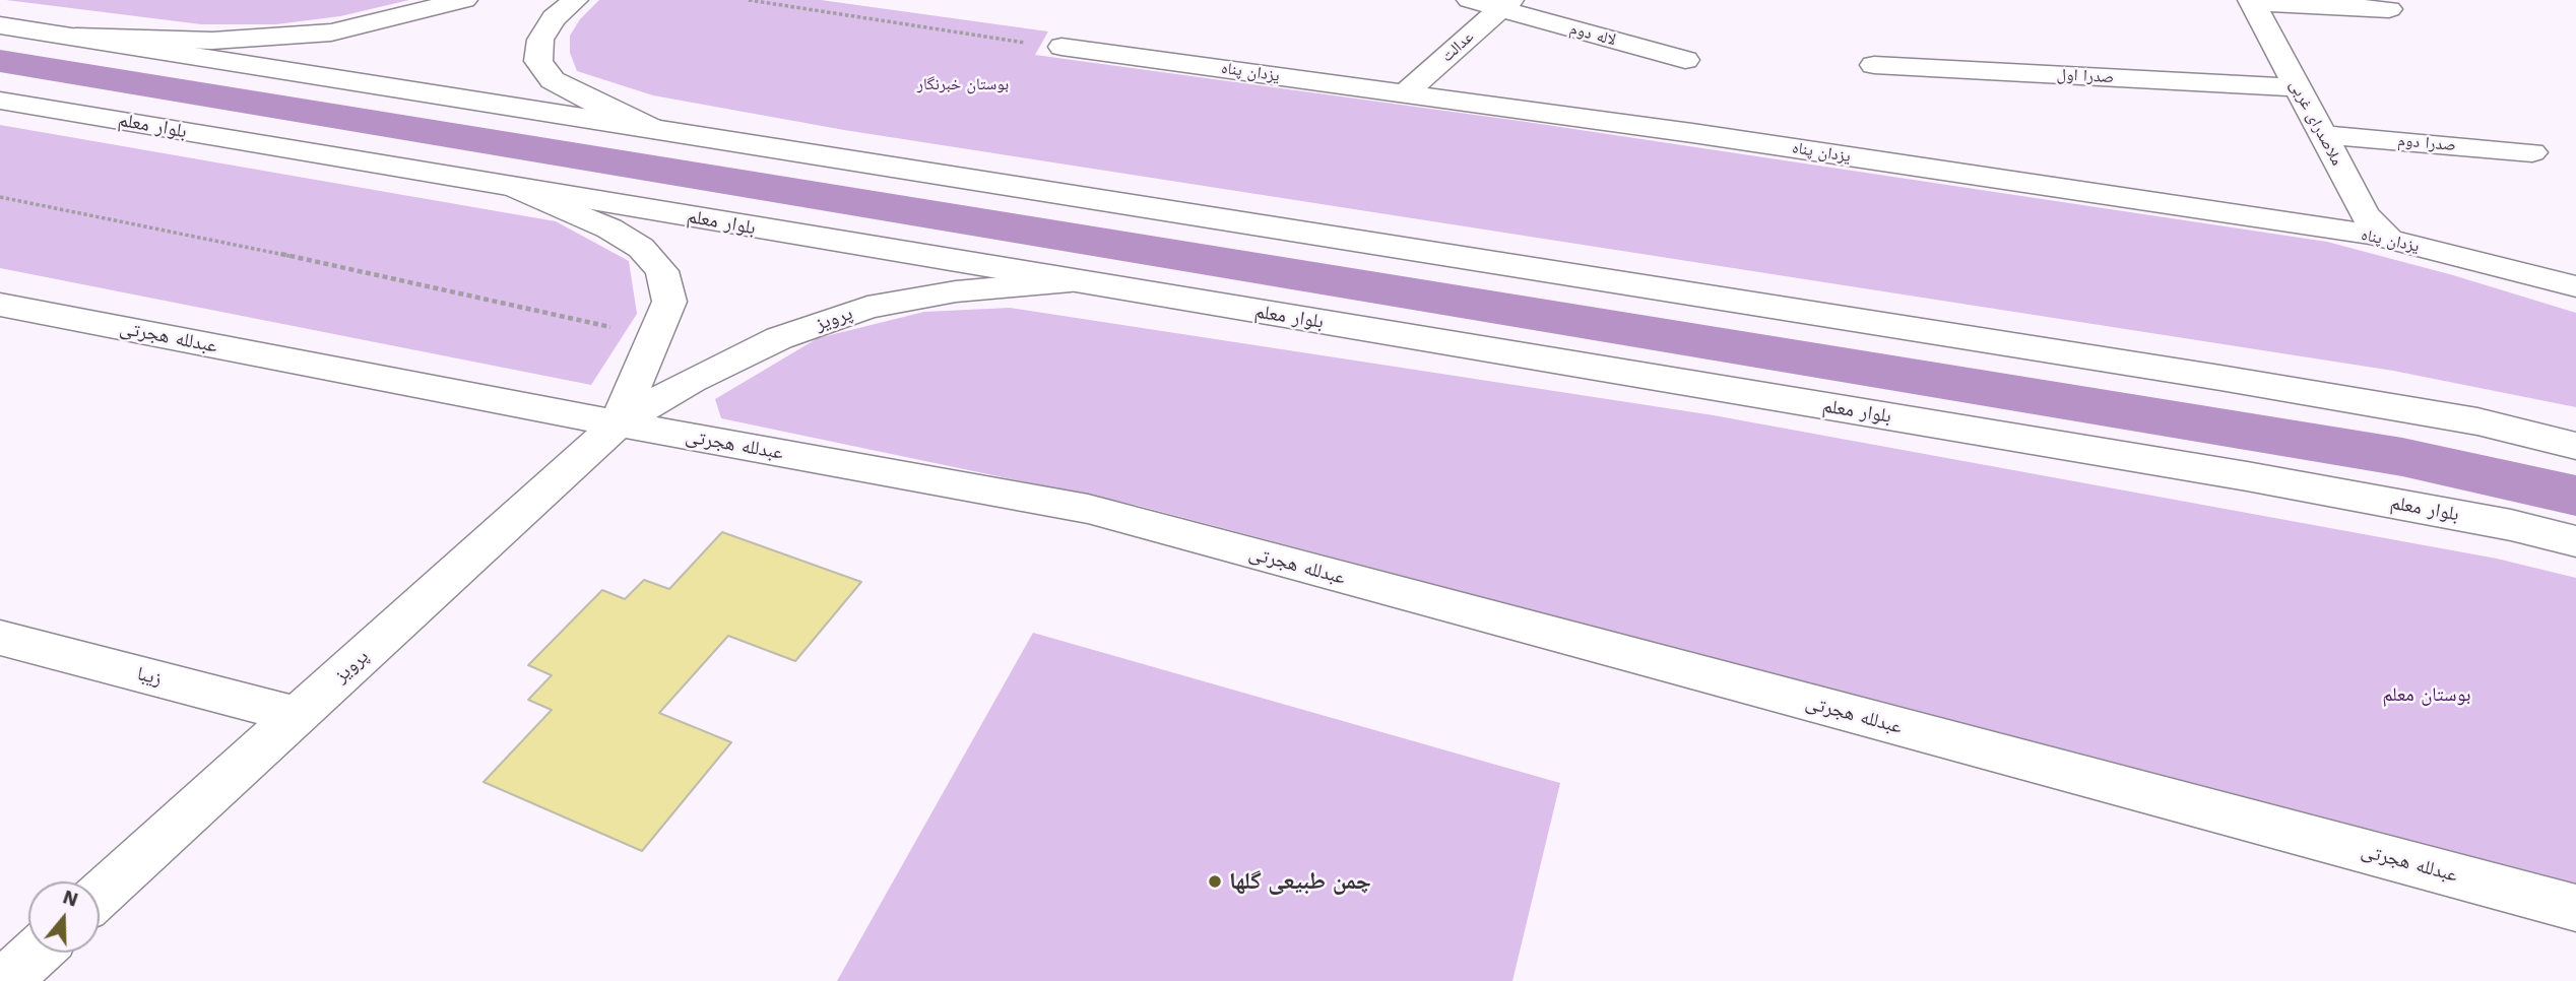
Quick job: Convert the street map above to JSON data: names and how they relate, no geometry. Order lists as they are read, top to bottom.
{
  "streets": {
    "street": [
      "لاله دوم",
      "عدالت",
      "یزدان پناه",
      "صدرا اول",
      "ملاصدرای غربی",
      "بلوار معلم",
      "صدرا دوم",
      "پرویز",
      "عبدلله هجرتی",
      "زیبا"
    ]
  },
  "crossings": [
    ["لاله دوم", "عدالت"],
    ["عدالت", "یزدان پناه"],
    ["یزدان پناه", "ملاصدرای غربی"],
    ["صدرا اول", "ملاصدرای غربی"],
    ["ملاصدرای غربی", "صدرا دوم"],
    ["بلوار معلم", "پرویز"],
    ["پرویز", "عبدلله هجرتی"],
    ["پرویز", "زیبا"]
  ],
  "parks": ["بوستان خبرنگار", "بوستان معلم"],
  "places": ["چمن طبیعی گلها"],
  "north": "top"
}
